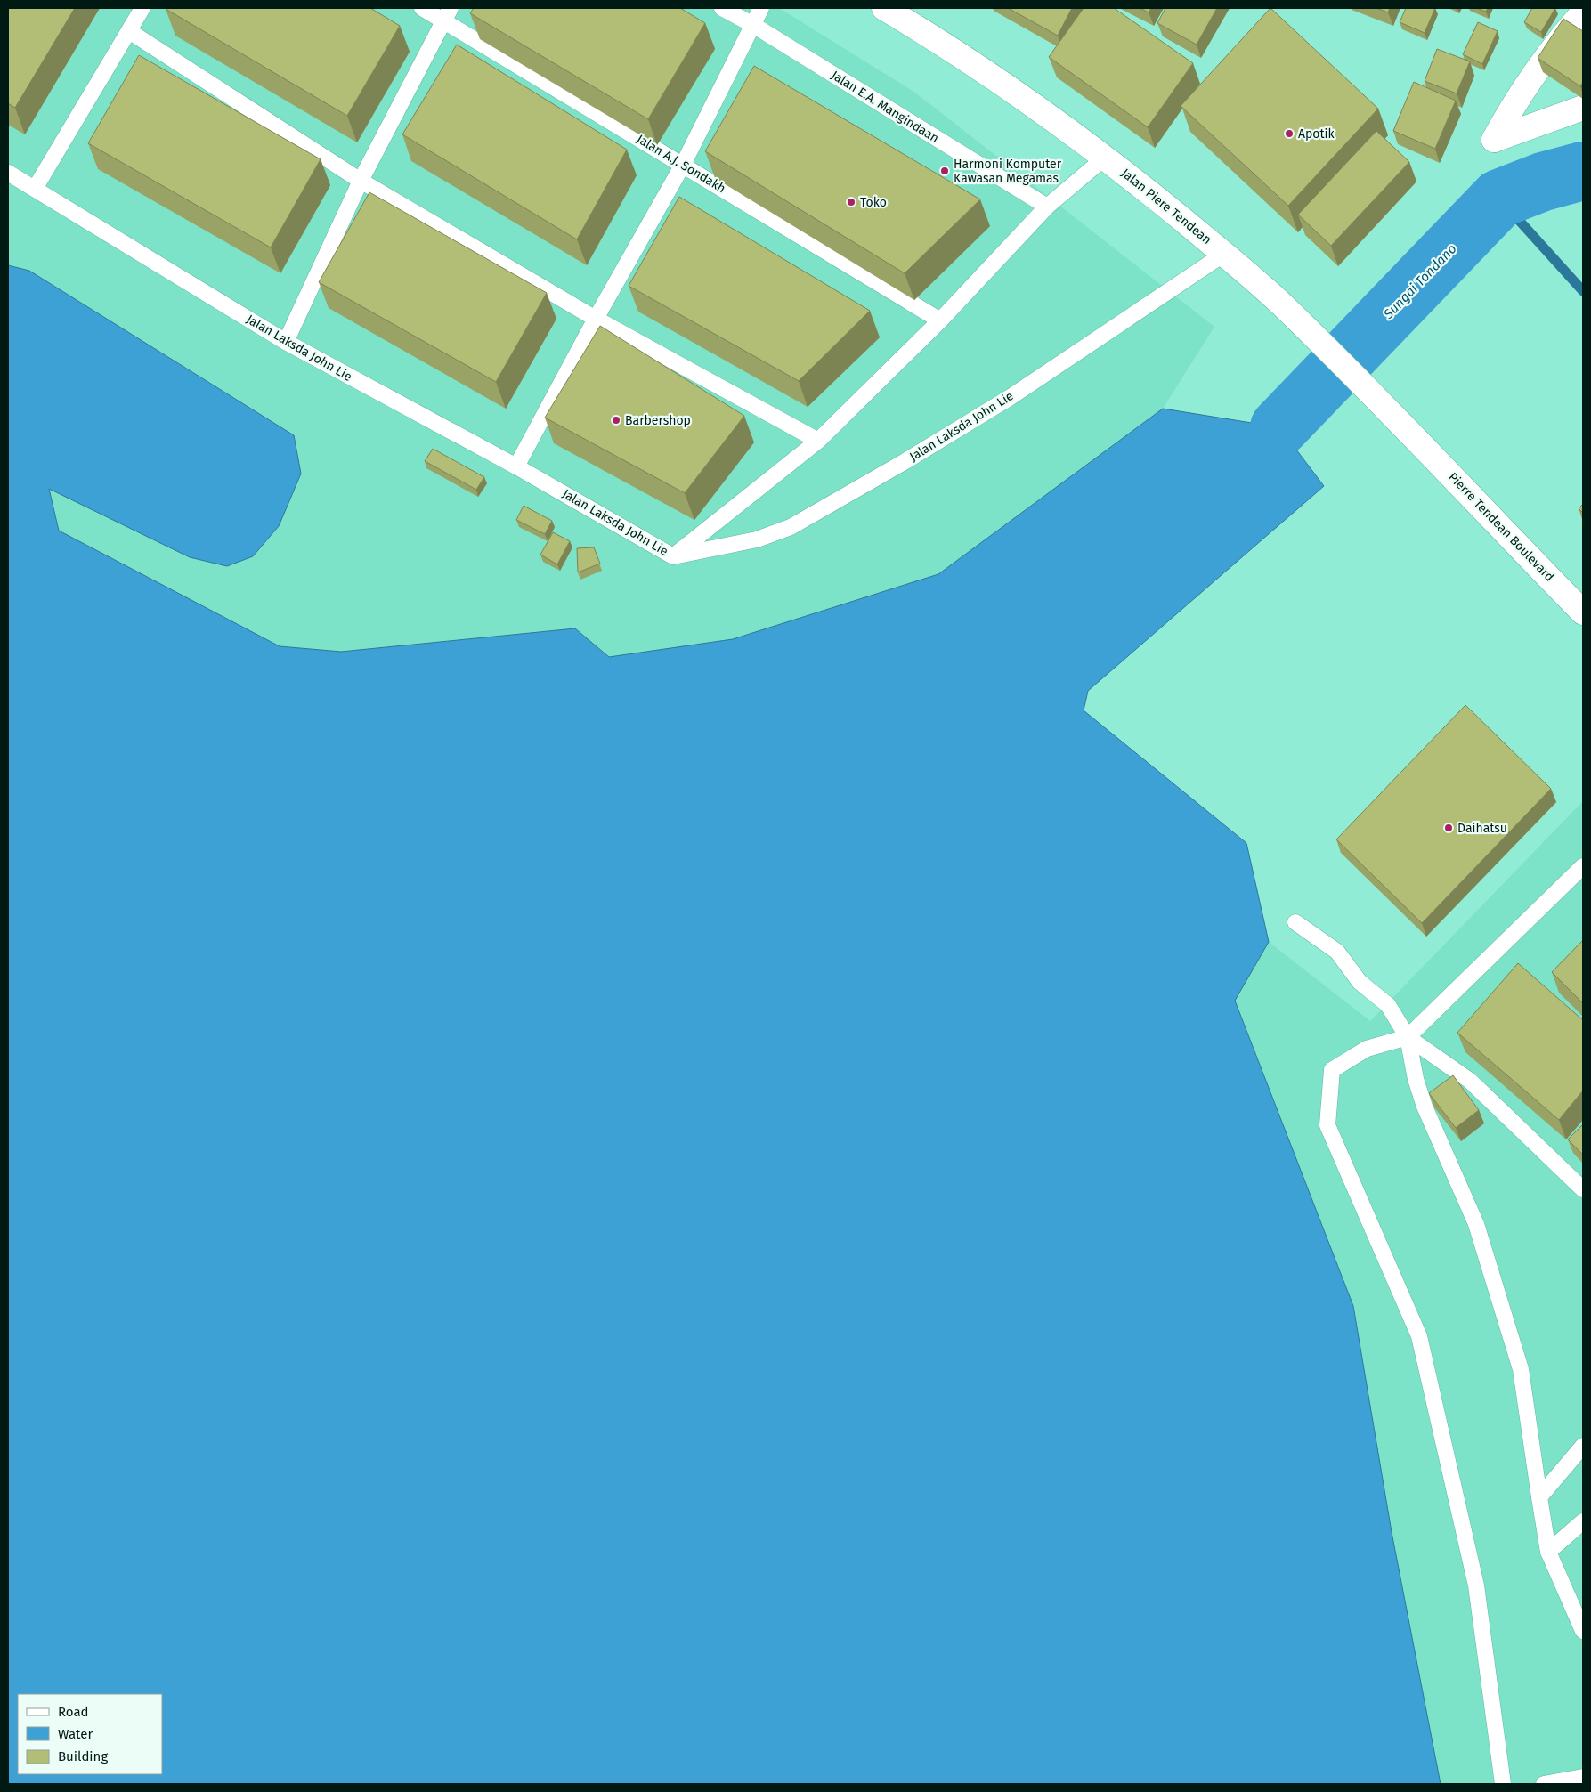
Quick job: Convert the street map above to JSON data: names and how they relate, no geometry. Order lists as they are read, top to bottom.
{
  "streets": {
    "main road": ["Jalan Piere Tendean", "Pierre Tendean Boulevard"],
    "lane": ["Jalan E.A. Mangindaan", "Jalan A.J. Sondakh", "Jalan Laksda John Lie"]
  },
  "crossings": [
    ["Jalan Piere Tendean", "Jalan Laksda John Lie"],
    ["Jalan Piere Tendean", "Pierre Tendean Boulevard"]
  ],
  "water": ["Sungai Tondano"],
  "places": [
    "Apotik",
    "Harmoni Komputer Kawasan Megamas",
    "Toko",
    "Barbershop",
    "Daihatsu"
  ],
  "legend": ["Road", "Water", "Building"]
}
